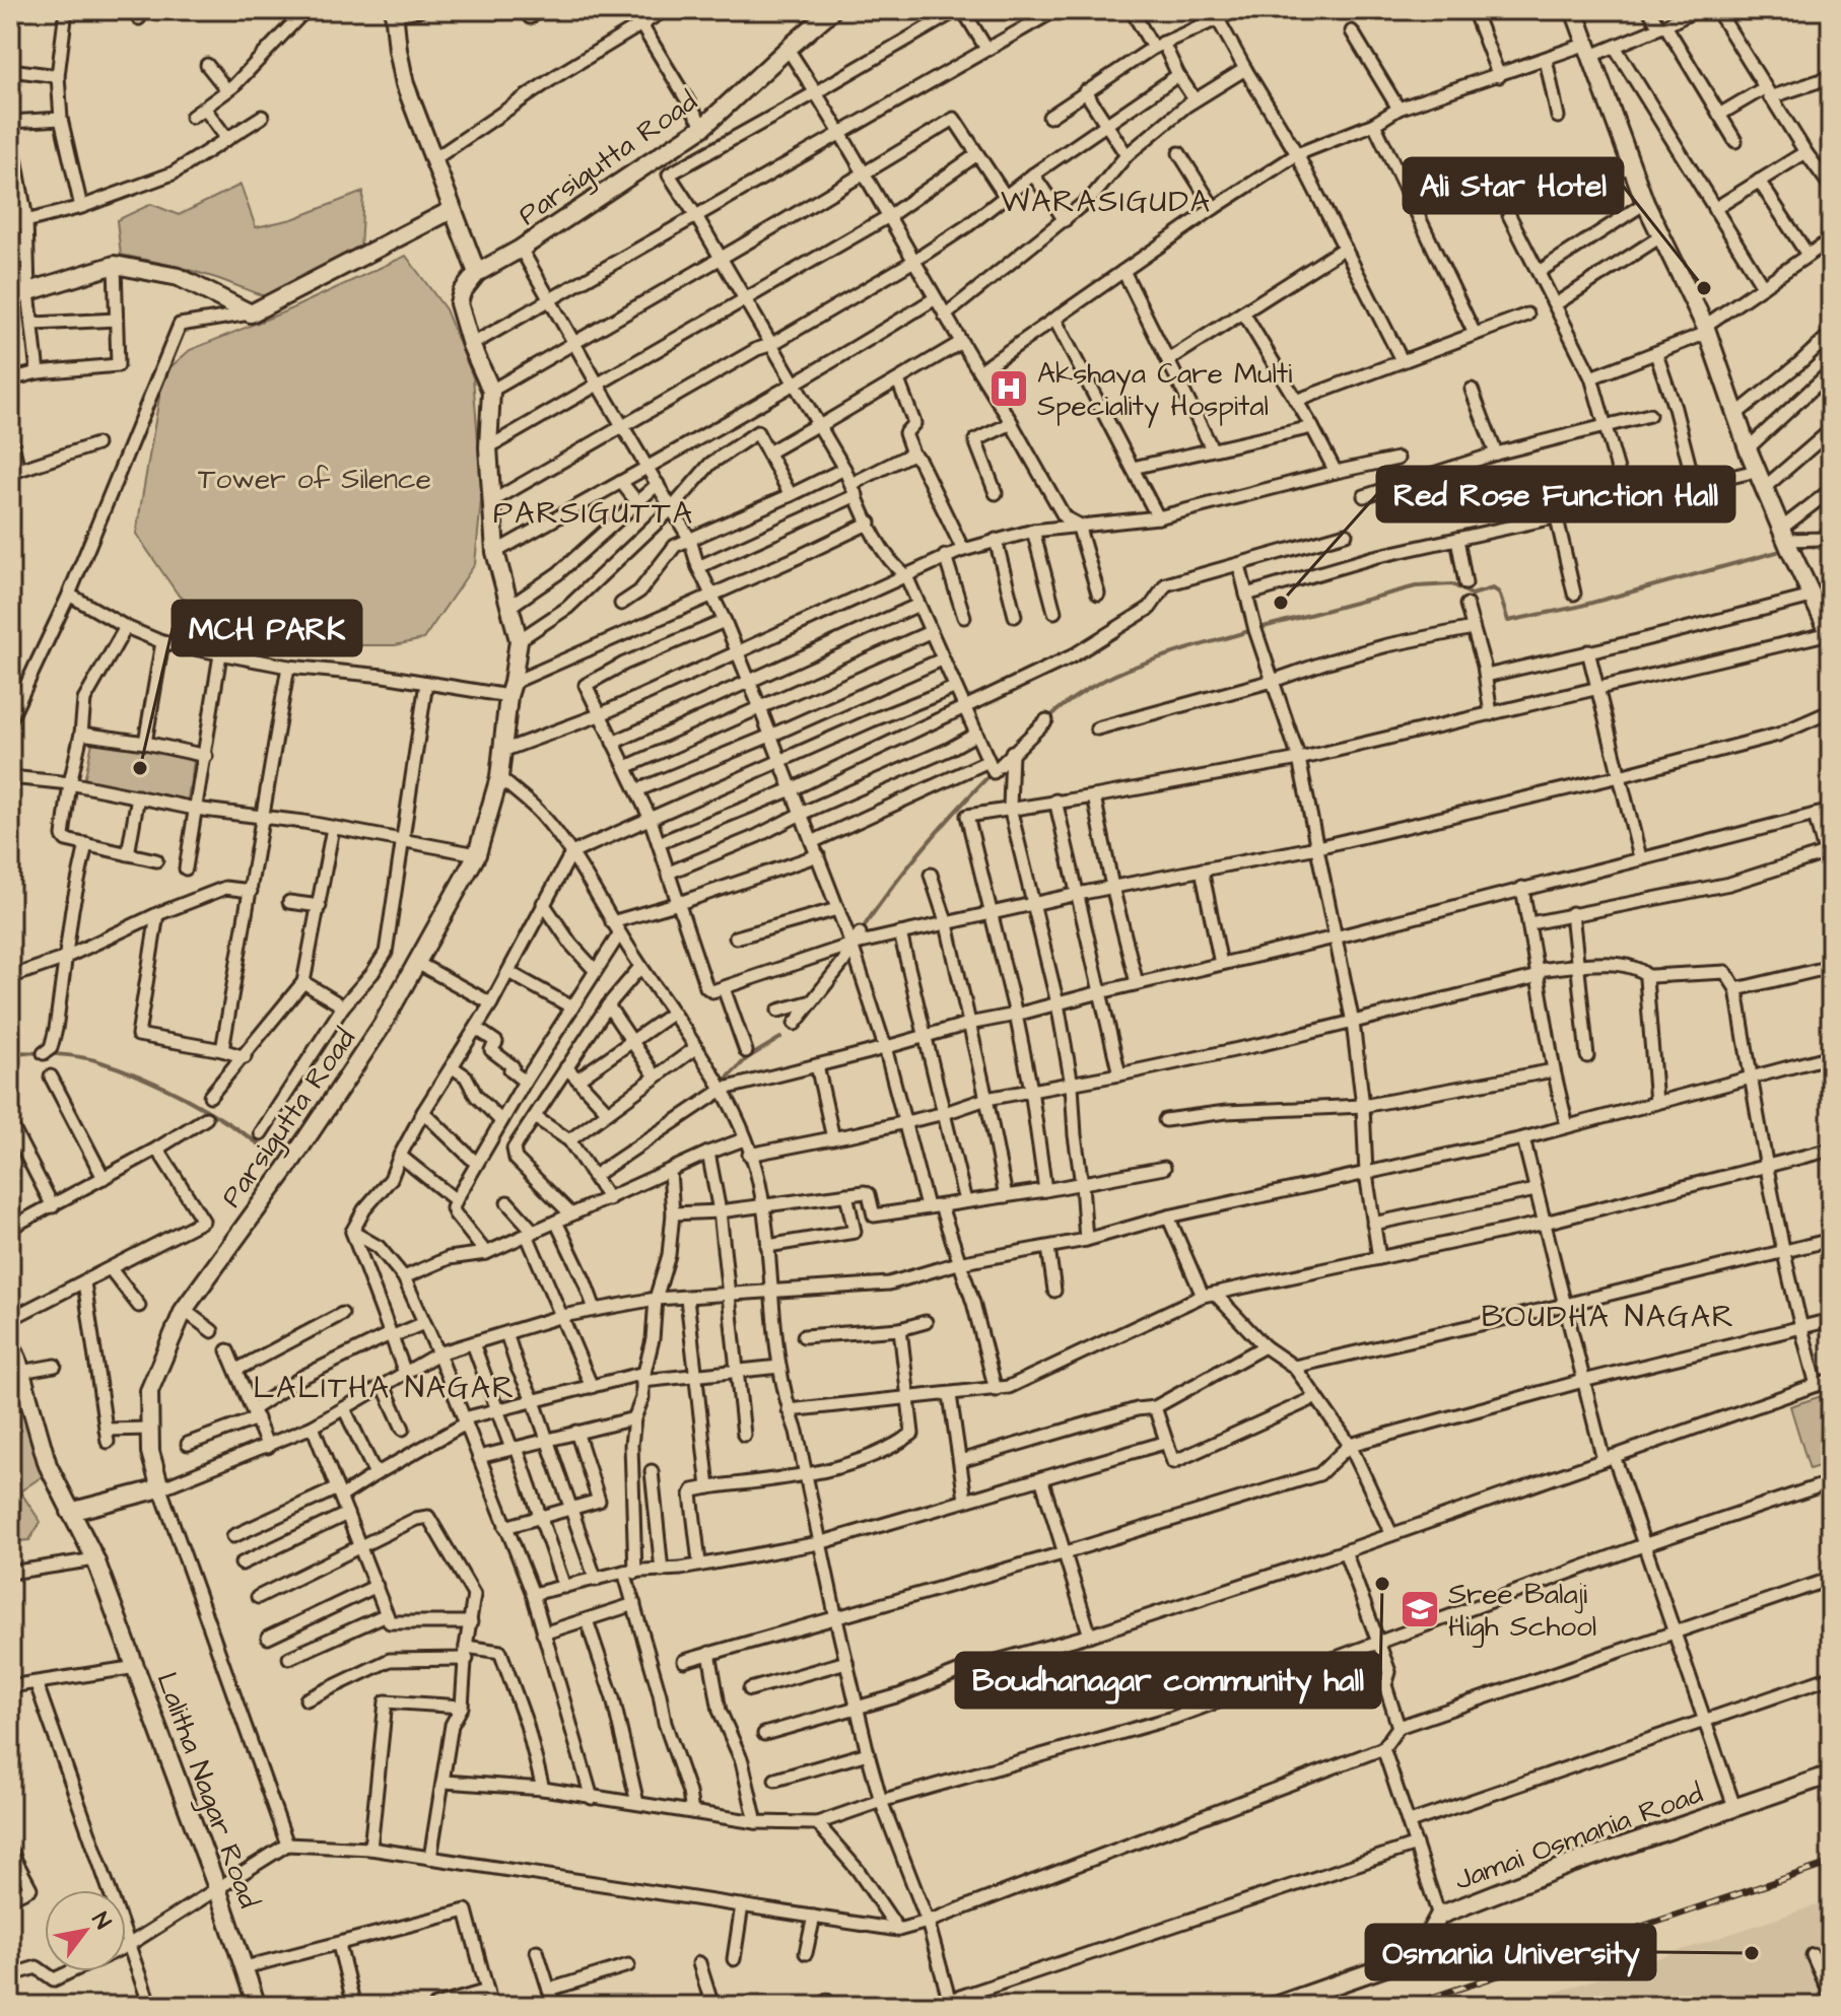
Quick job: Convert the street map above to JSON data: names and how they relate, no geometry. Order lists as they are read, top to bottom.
{
  "streets": {
    "street": ["Parsigutta Road", "Lalitha Nagar Road", "Jamai Osmania Road"]
  },
  "districts": [
    "WARASIGUDA",
    "PARSIGUTTA",
    "BOUDHA NAGAR",
    "LALITHA NAGAR"
  ],
  "parks": ["Tower of Silence"],
  "places": {
    "other": [
      "Ali Star Hotel",
      "Red Rose Function Hall",
      "MCH PARK",
      "Boudhanagar community hall",
      "Osmania University"
    ],
    "hospital": ["Akshaya Care Multi Speciality Hospital"],
    "school or university": ["Sree Balaji High School"]
  },
  "north": "top right"
}
